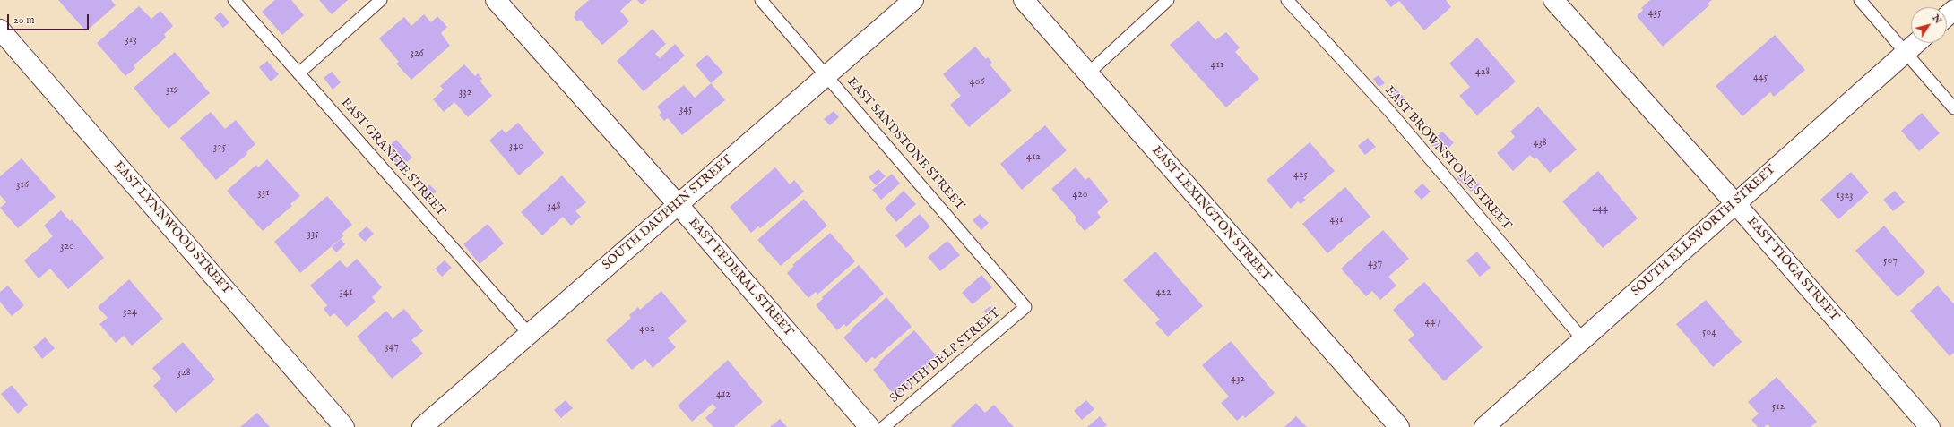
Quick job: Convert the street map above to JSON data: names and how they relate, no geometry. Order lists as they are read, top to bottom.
{
  "streets": {
    "street": [
      "SOUTH DAUPHIN STREET",
      "EAST LEXINGTON STREET",
      "EAST LYNNWOOD STREET",
      "SOUTH ELLSWORTH STREET",
      "EAST TIOGA STREET",
      "EAST FEDERAL STREET"
    ],
    "lane": [
      "EAST SANDSTONE STREET",
      "EAST GRANITE STREET",
      "EAST BROWNSTONE STREET",
      "SOUTH DELP STREET"
    ]
  },
  "crossings": [
    ["EAST SANDSTONE STREET", "SOUTH DAUPHIN STREET"],
    ["EAST SANDSTONE STREET", "SOUTH DELP STREET"],
    ["EAST GRANITE STREET", "SOUTH DAUPHIN STREET"],
    ["EAST BROWNSTONE STREET", "SOUTH ELLSWORTH STREET"],
    ["SOUTH DAUPHIN STREET", "EAST FEDERAL STREET"],
    ["SOUTH ELLSWORTH STREET", "EAST TIOGA STREET"]
  ],
  "house_numbers": [
    "435",
    "313",
    "326",
    "411",
    "428",
    "445",
    "406",
    "319",
    "332",
    "345",
    "438",
    "340",
    "325",
    "412",
    "425",
    "316",
    "331",
    "420",
    "1323",
    "348",
    "444",
    "431",
    "335",
    "320",
    "507",
    "437",
    "341",
    "422",
    "324",
    "447",
    "402",
    "504",
    "347",
    "328",
    "432",
    "412",
    "512"
  ],
  "scale_bar": "20 m",
  "north": "top right"
}
